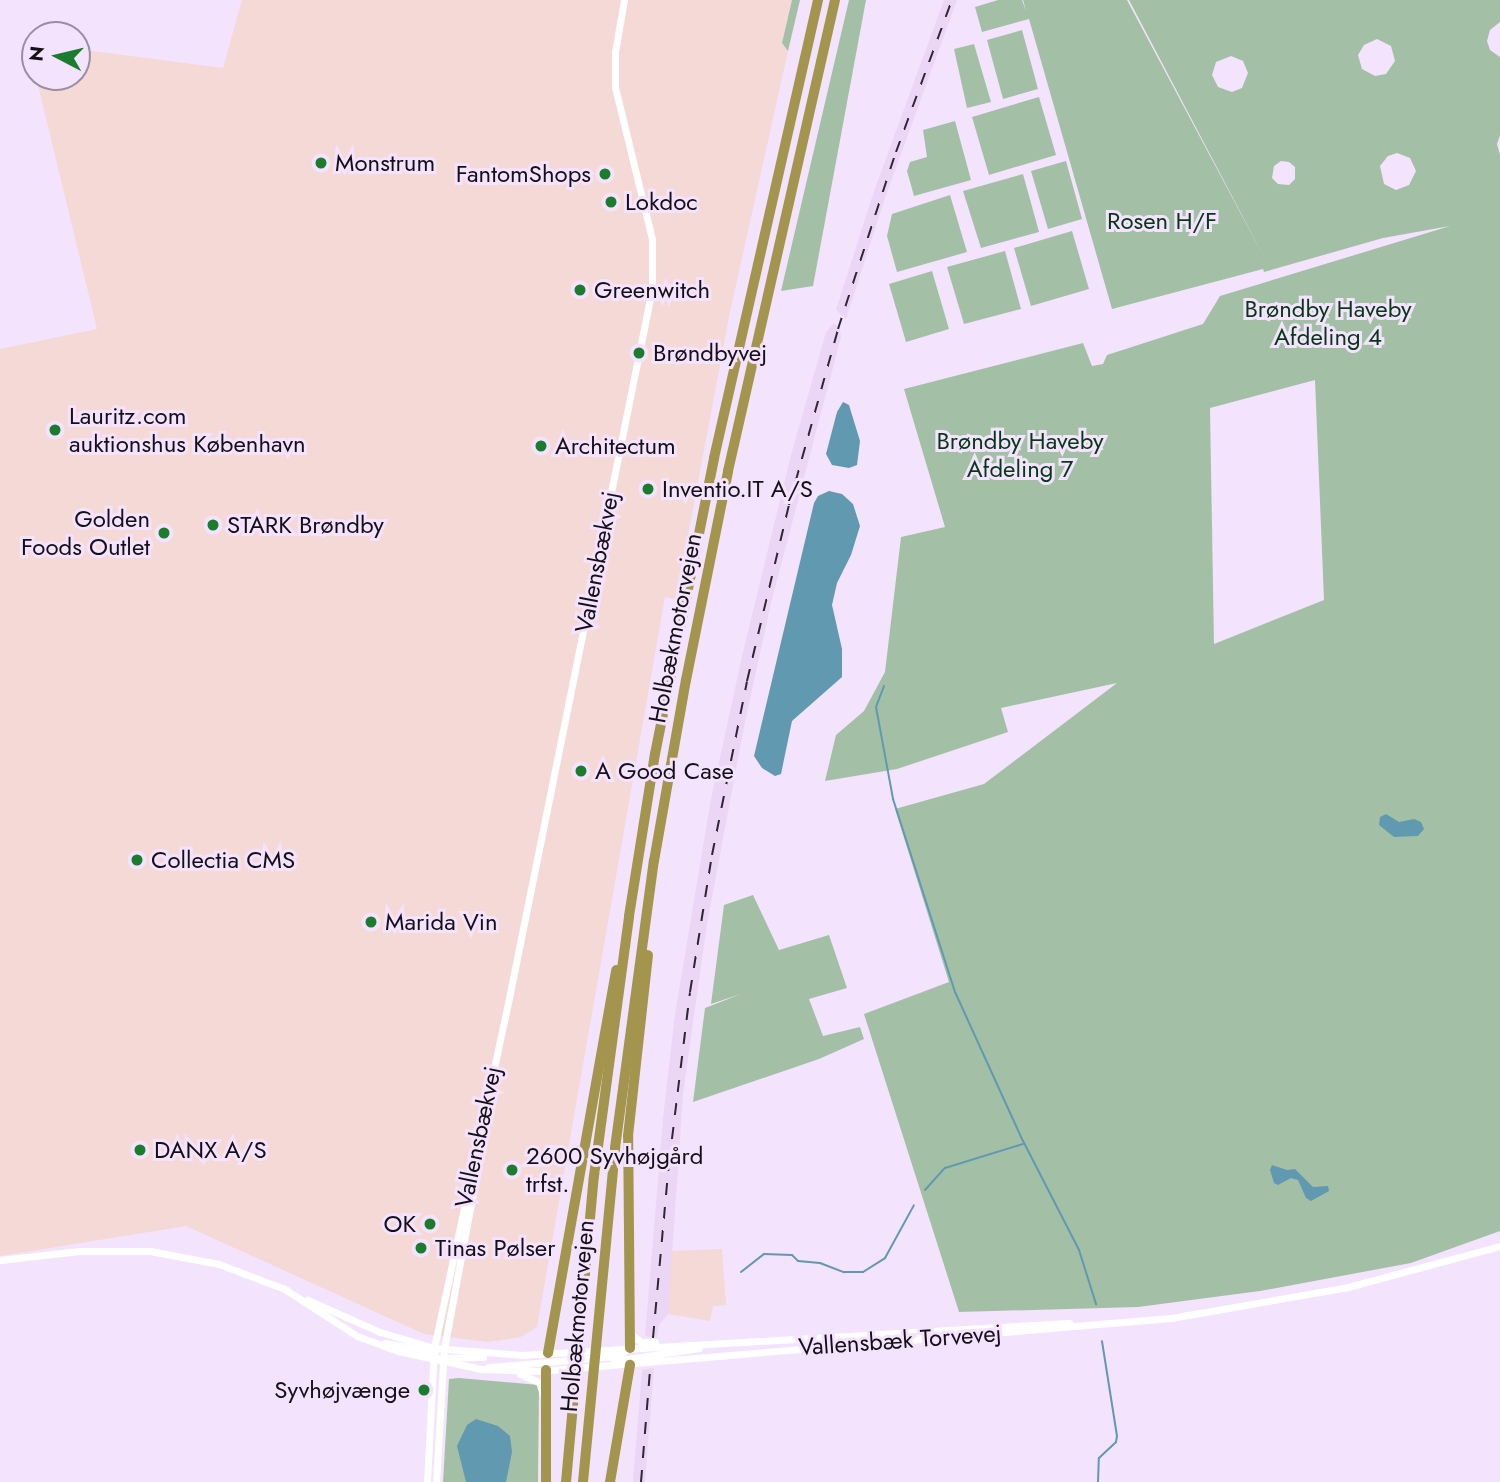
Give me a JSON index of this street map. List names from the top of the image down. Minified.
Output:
{"streets":{"highway":["Holbækmotorvejen"],"street":["Vallensbækvej","Vallensbæk Torvevej"]},"crossings":[["Vallensbækvej","Vallensbæk Torvevej"]],"parks":["Rosen H/F","Brøndby Haveby Afdeling 4","Brøndby Haveby Afdeling 7"],"places":["Monstrum","FantomShops","Lokdoc","Greenwitch","Brøndbyvej","Lauritz.com auktionshus København","Architectum","Inventio.IT A/S","STARK Brøndby","Golden Foods Outlet","A Good Case","Collectia CMS","Marida Vin","DANX A/S","2600 Syvhøjgård trfst.","OK","Tinas Pølser","Syvhøjvænge"],"north":"left"}
